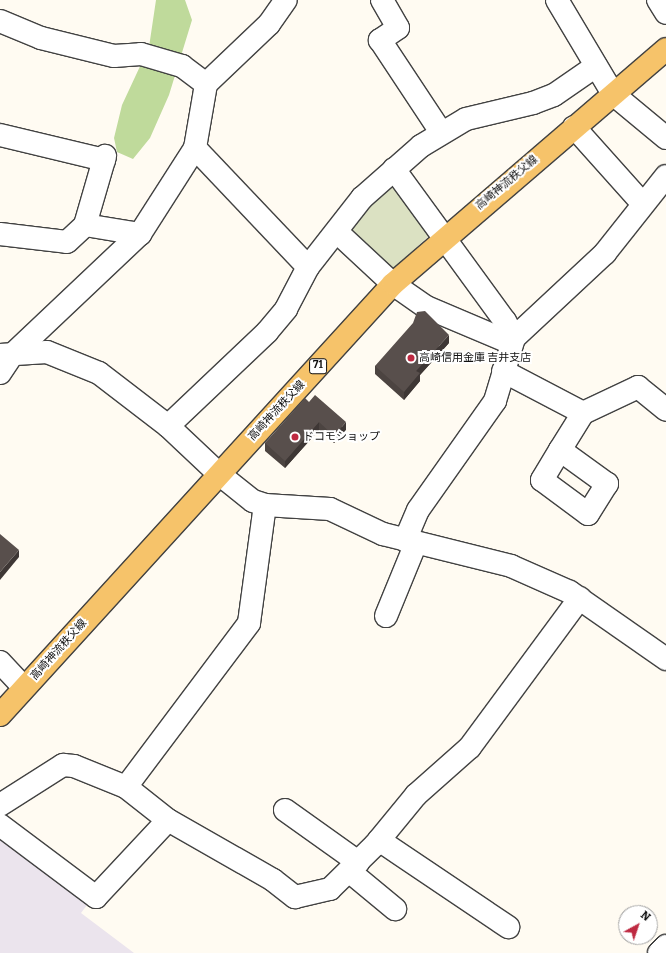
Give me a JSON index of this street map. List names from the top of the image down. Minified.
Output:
{"streets":{"main road":["高崎神流秩父線","71"]},"places":["高崎信用金庫 吉井支店","ドコモショップ"],"north":"top right"}
